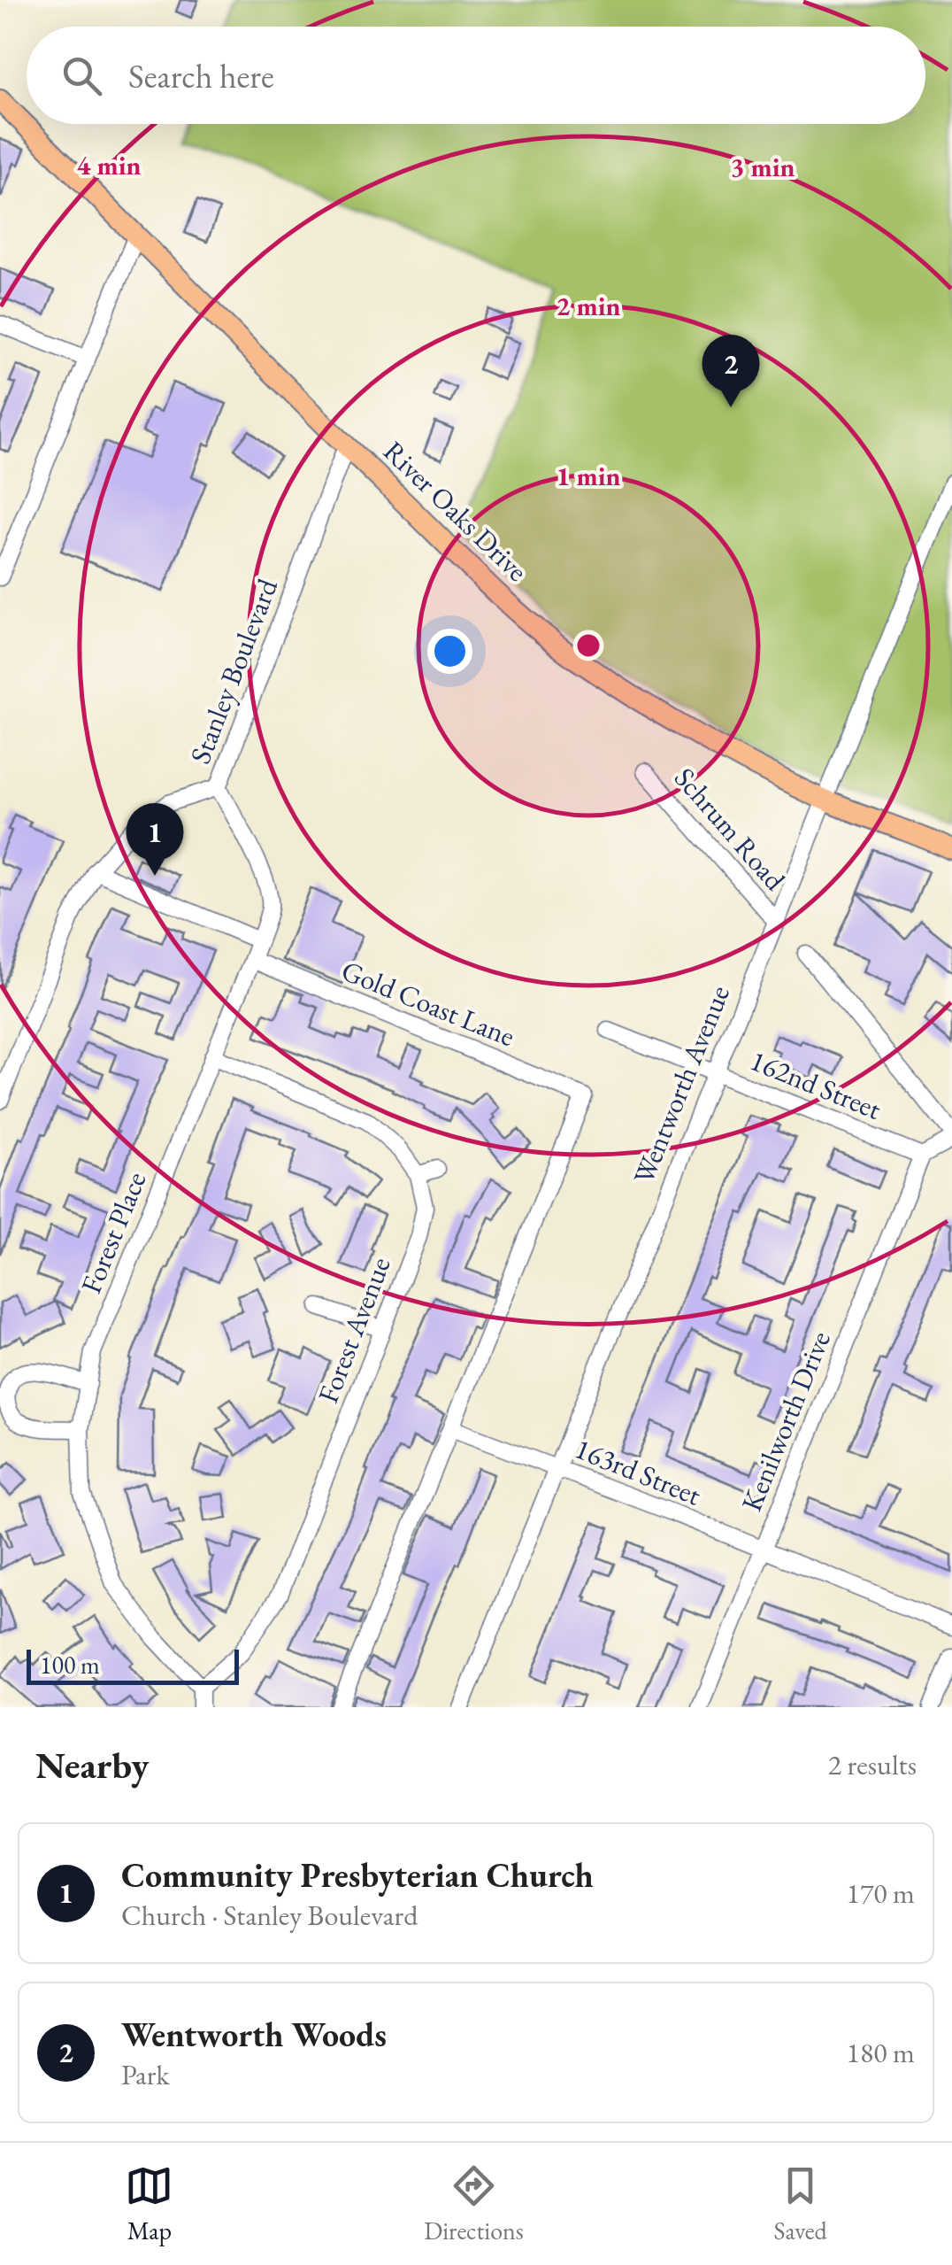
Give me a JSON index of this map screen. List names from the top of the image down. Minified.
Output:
{"streets":{"main road":["River Oaks Drive"],"street":["Stanley Boulevard","Schrum Road","Gold Coast Lane","Wentworth Avenue","162nd Street","Forest Place","Forest Avenue","Kenilworth Drive","163rd Street"]},"crossings":[["River Oaks Drive","Stanley Boulevard"],["River Oaks Drive","Wentworth Avenue"],["Stanley Boulevard","Forest Place"],["Schrum Road","Wentworth Avenue"],["Gold Coast Lane","Forest Place"],["Gold Coast Lane","163rd Street"],["Wentworth Avenue","162nd Street"],["Wentworth Avenue","163rd Street"],["162nd Street","Kenilworth Drive"],["Forest Place","Forest Avenue"],["Kenilworth Drive","163rd Street"]],"scale_bar":"100 m","page":{"search":"Search here","pins":["2","1"],"scale":"100 m","heading":["Nearby","2 results"],"list":[{"mark":"1","name":"Community Presbyterian Church","note":"Church · Stanley Boulevard","value":"170 m"},{"mark":"2","name":"Wentworth Woods","note":"Park","value":"180 m"}],"nav":["Map","Directions","Saved"]},"rings":["4 min","3 min","2 min","1 min"]}
